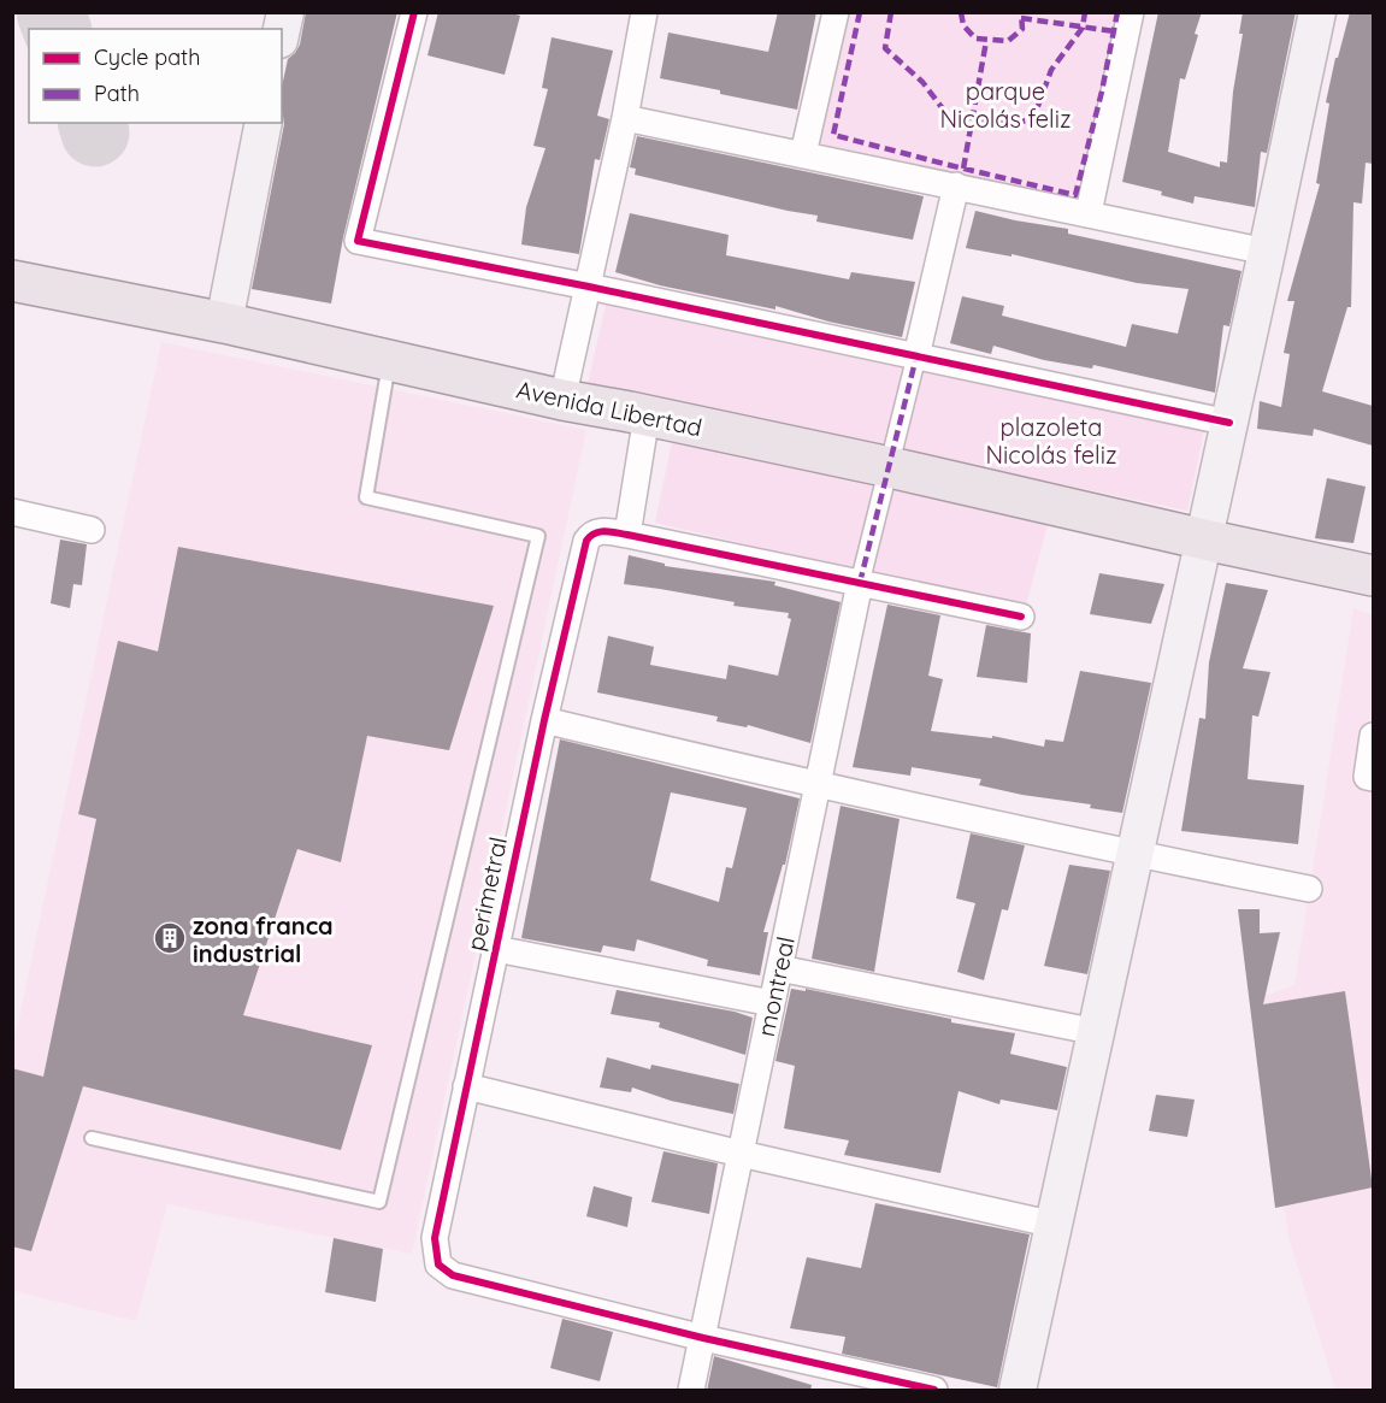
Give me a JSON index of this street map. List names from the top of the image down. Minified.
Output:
{"streets":{"main road":["Avenida Libertad"],"street":["perimetral","montreal"]},"crossings":[["perimetral","montreal"]],"parks":["parque Nicolás feliz","plazoleta Nicolás feliz"],"places":{"building":["zona franca industrial"]},"legend":["Cycle path","Path"]}
